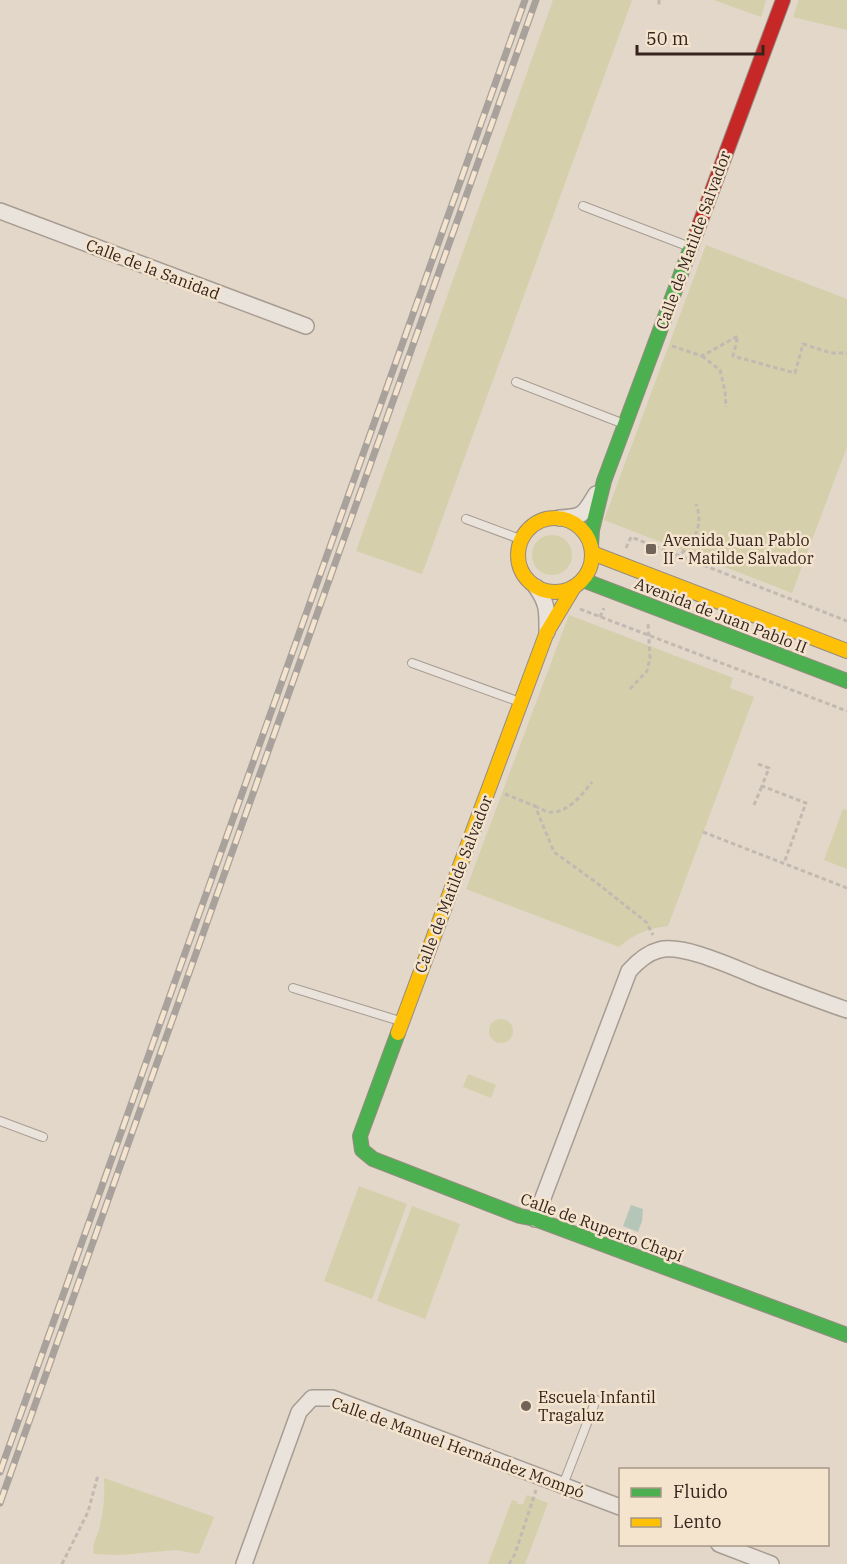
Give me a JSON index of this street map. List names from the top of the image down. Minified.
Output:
{"streets":{"street":["Calle de Matilde Salvador","Calle de la Sanidad","Avenida de Juan Pablo II","Calle de Ruperto Chapí","Calle de Manuel Hernández Mompó"]},"crossings":[["Calle de Matilde Salvador","Avenida de Juan Pablo II"],["Calle de Matilde Salvador","Calle de Ruperto Chapí"]],"places":{"transit":["Avenida Juan Pablo II - Matilde Salvador"],"other":["Escuela Infantil Tragaluz"]},"legend":["Fluido","Lento"],"scale_bar":"50 m"}
